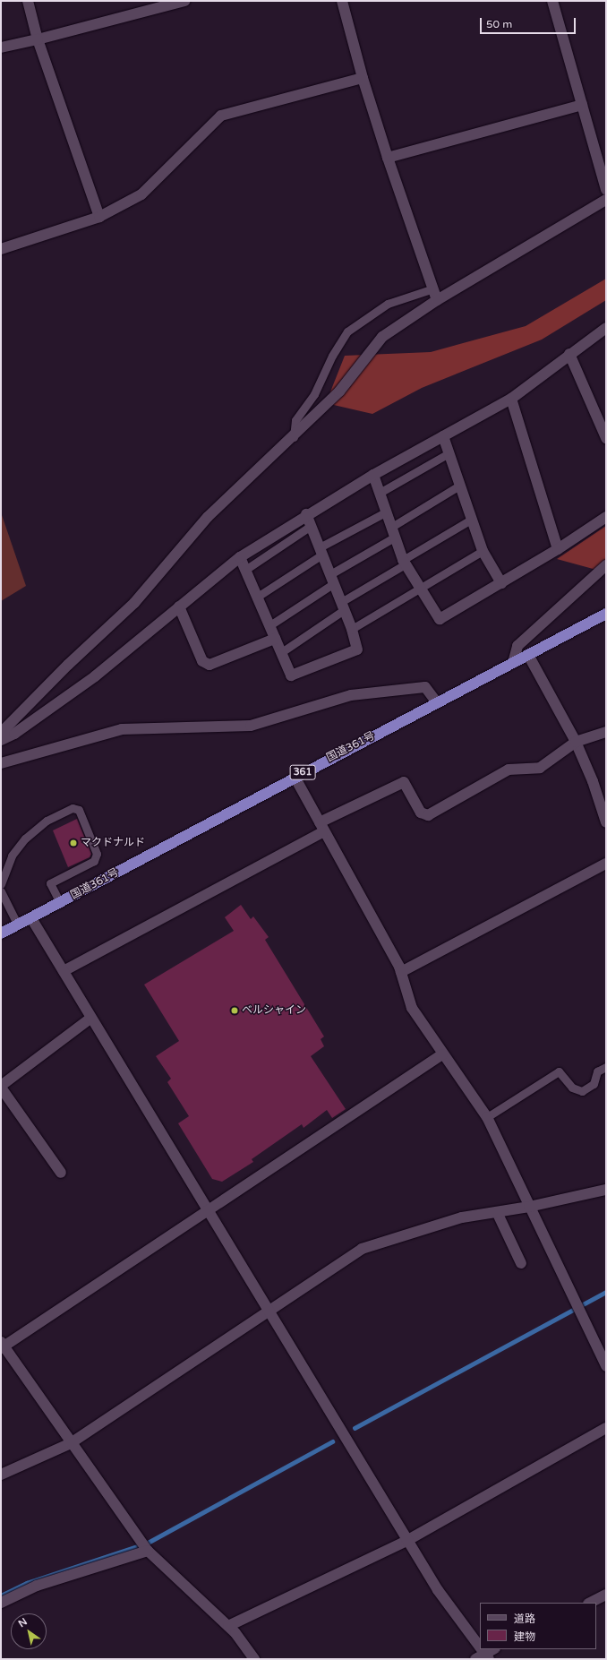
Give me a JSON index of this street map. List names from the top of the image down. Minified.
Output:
{"streets":{"highway":["国道361号","361"]},"places":["マクドナルド","ベルシャイン"],"legend":["道路","建物"],"scale_bar":"50 m","north":"top left"}
